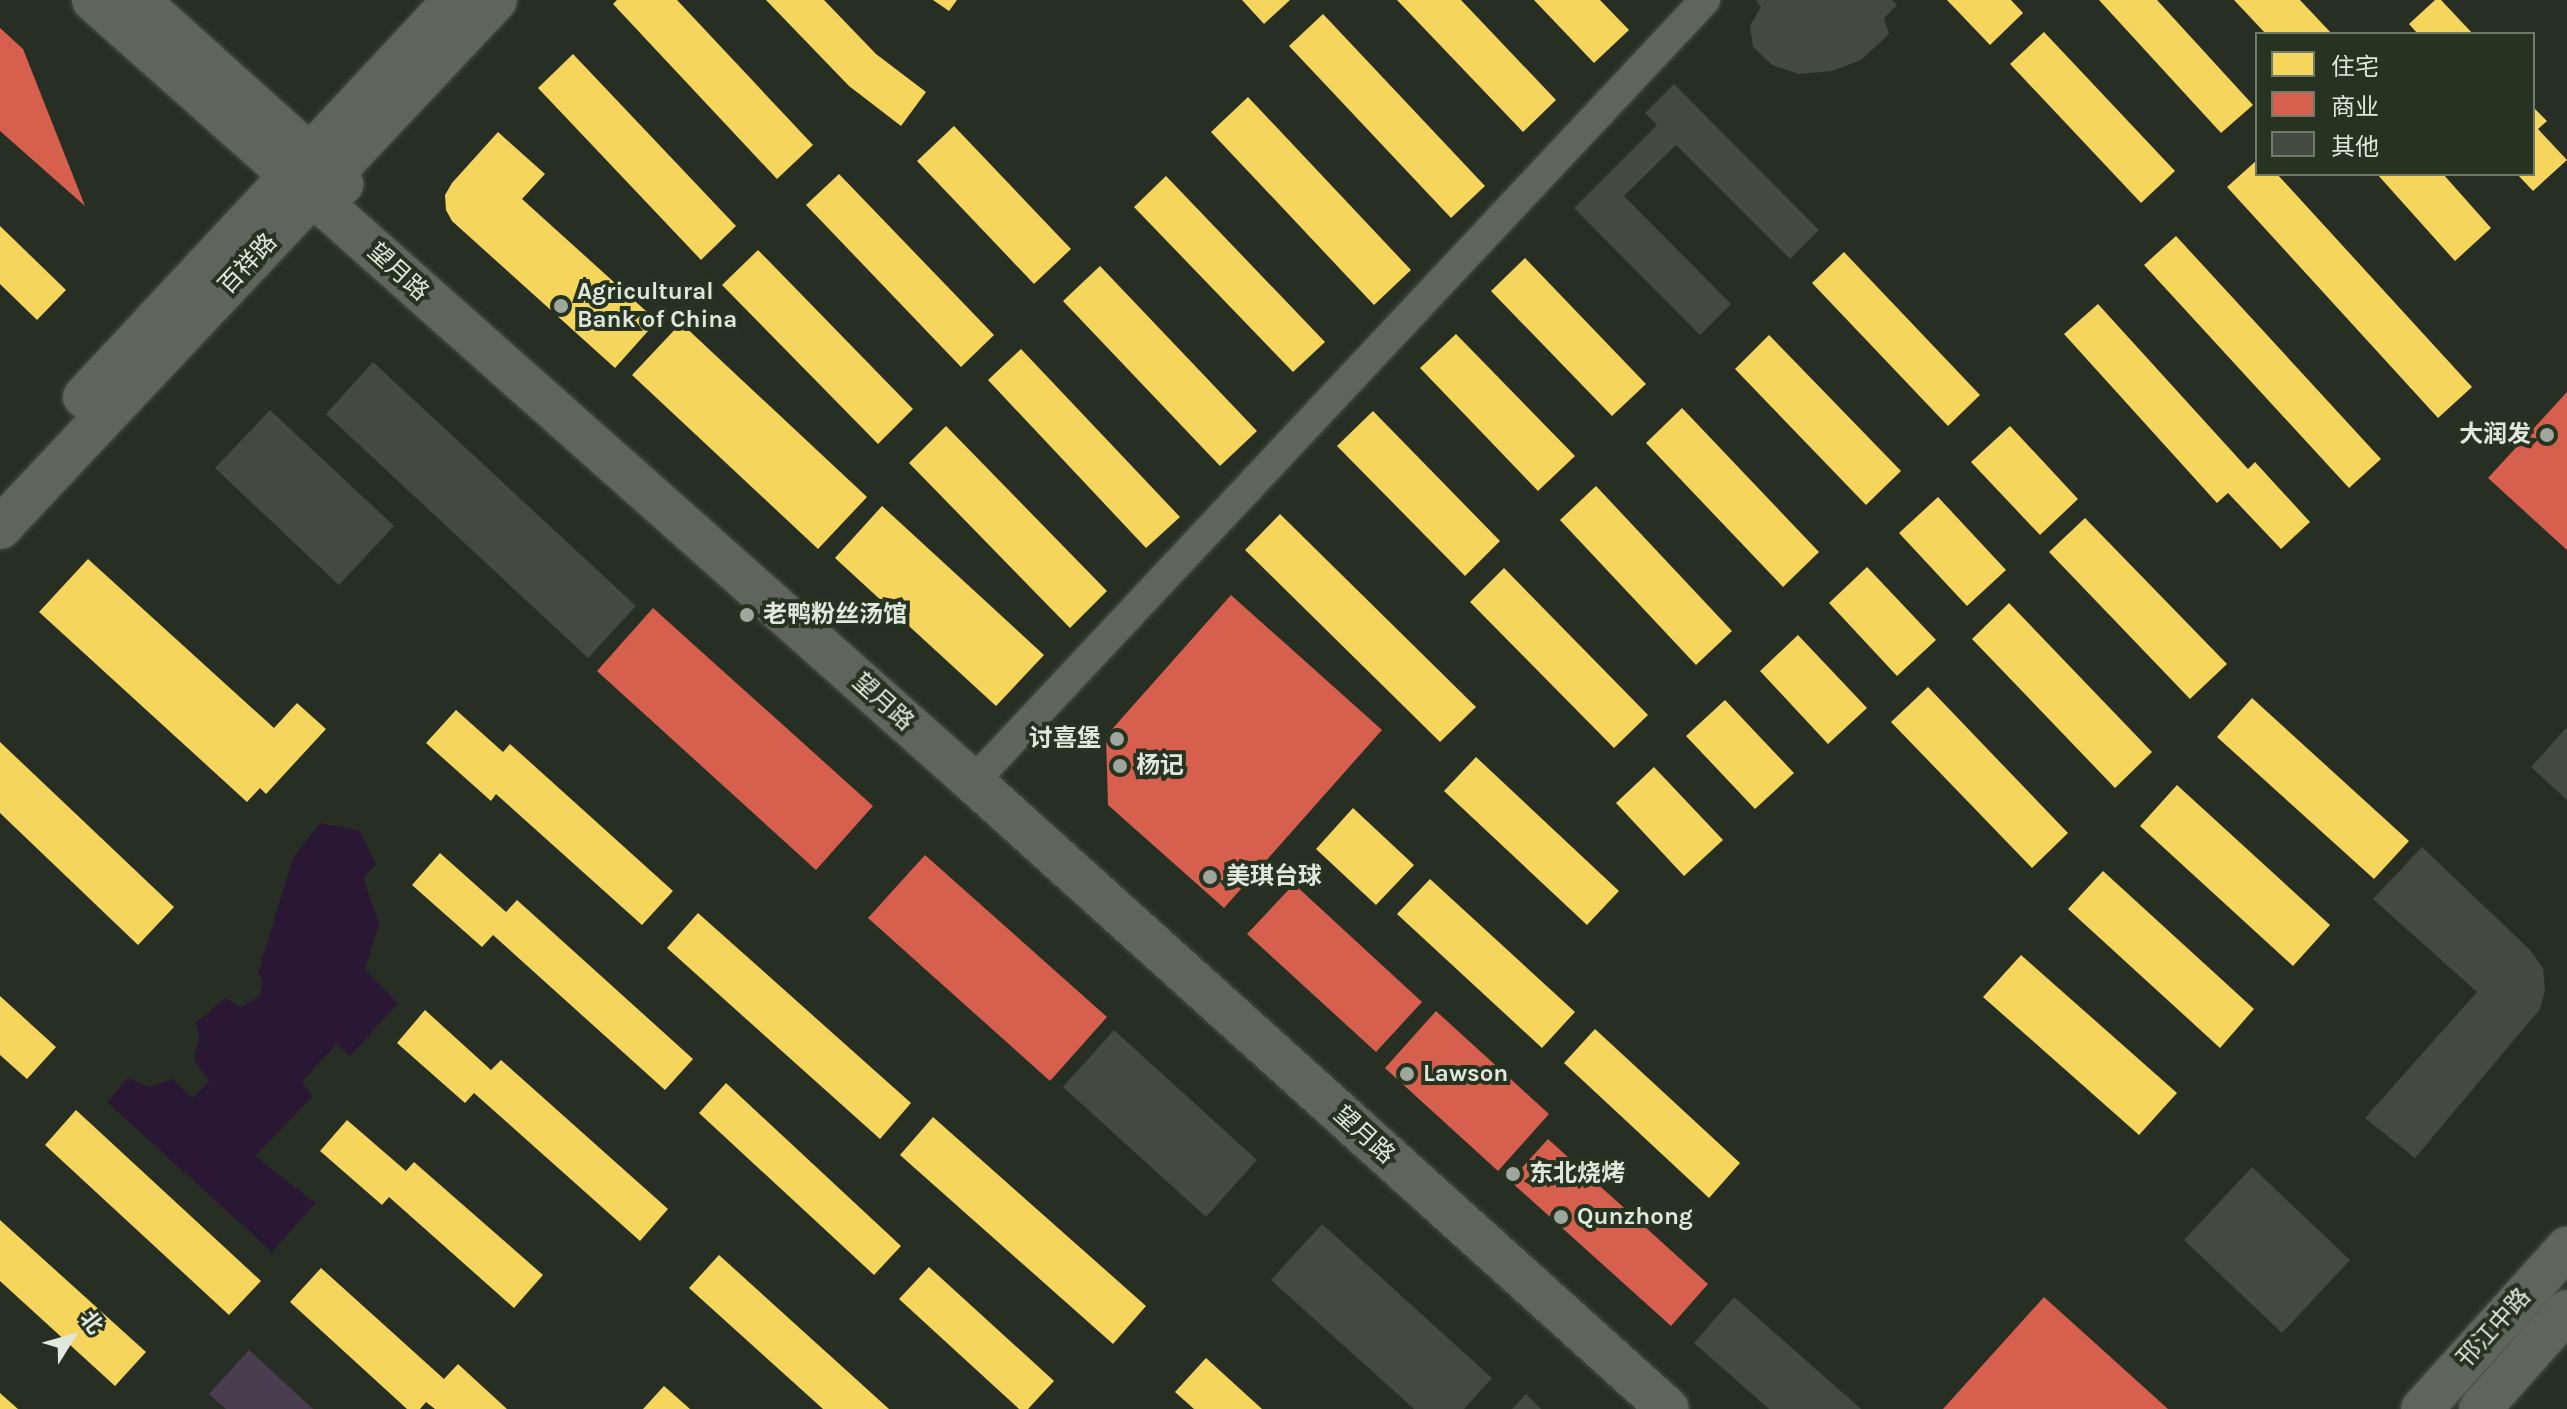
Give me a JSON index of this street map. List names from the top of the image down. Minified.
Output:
{"streets":{"street":["百祥路","望月路","邗江中路"]},"crossings":[["百祥路","望月路"]],"places":["Agricultural Bank of China","大润发","老鸭粉丝汤馆","讨喜堡","杨记","美琪台球","Lawson","东北烧烤","Qunzhong"],"legend":["住宅","商业","其他"],"north":"top right"}
